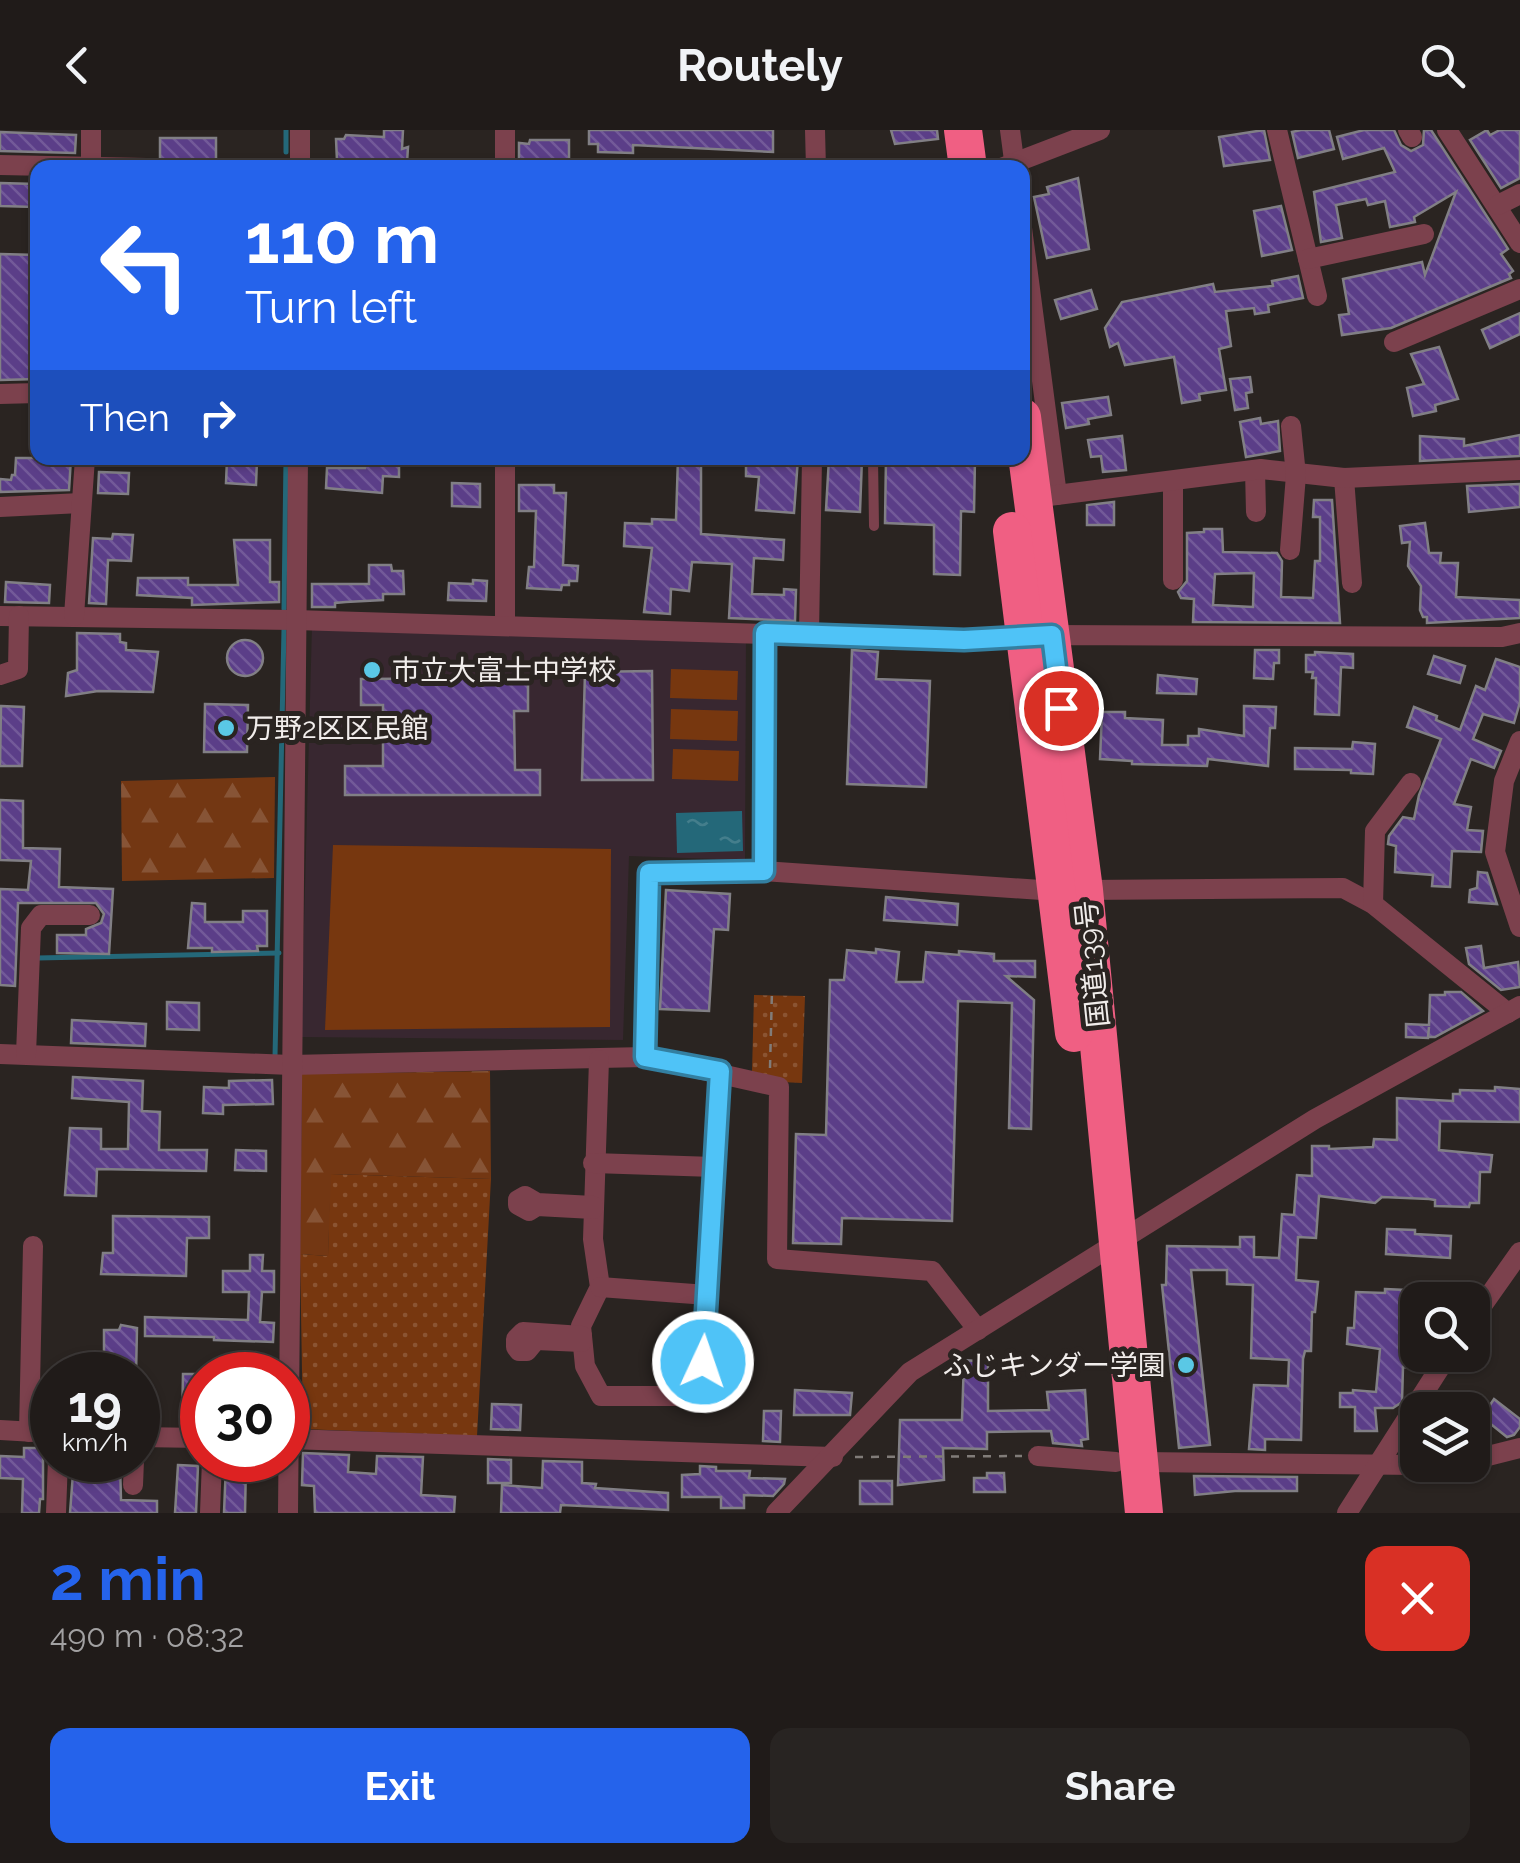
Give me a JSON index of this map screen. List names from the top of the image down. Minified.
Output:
{"streets":{"highway":["国道139号"]},"places":["市立大富士中学校","万野2区区民館","ふじキンダー学園"],"page":{"header":"Routely","turn":["110 m","Turn left"],"then":"Then","speed":"19 km/h","limit":"30","heading":["2 min","490 m · 08:32"],"buttons":["Exit","Share"]}}
